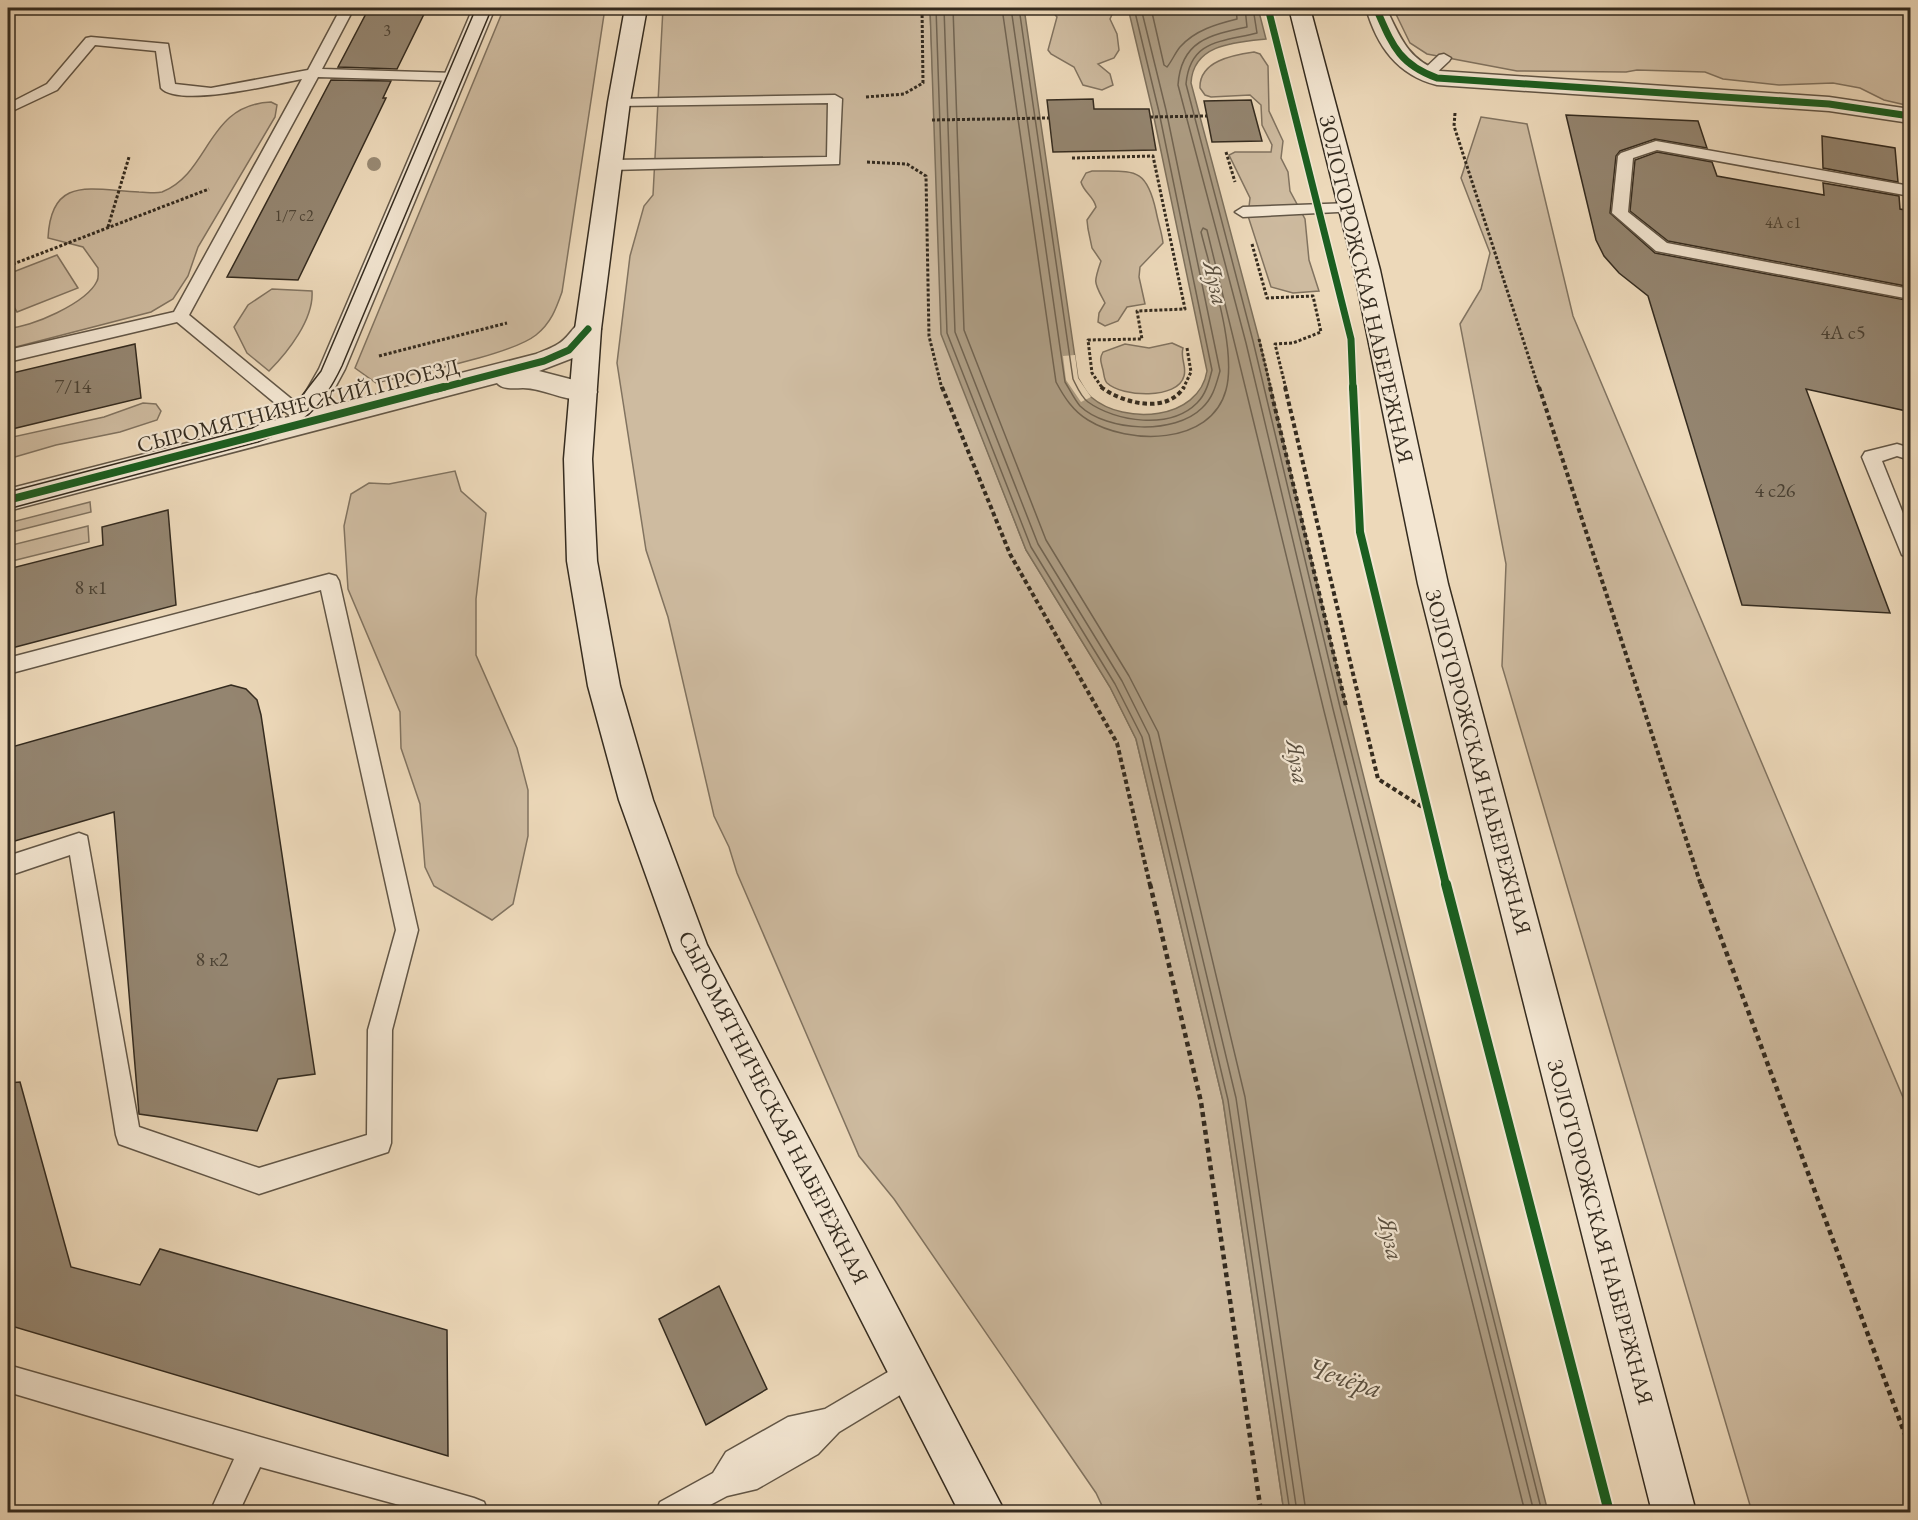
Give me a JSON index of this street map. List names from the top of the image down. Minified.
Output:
{"streets":{"main road":["ЗОЛОТОРОЖСКАЯ НАБЕРЕЖНАЯ","СЫРОМЯТНИЧЕСКИЙ ПРОЕЗД","СЫРОМЯТНИЧЕСКАЯ НАБЕРЕЖНАЯ"]},"crossings":[["СЫРОМЯТНИЧЕСКИЙ ПРОЕЗД","СЫРОМЯТНИЧЕСКАЯ НАБЕРЕЖНАЯ"]],"water":["Яуза","Чечёра"],"house_numbers":["3","1/7 с2","4А с1","4А с5","7/14","4 с26","8 к1","8 к2"]}
